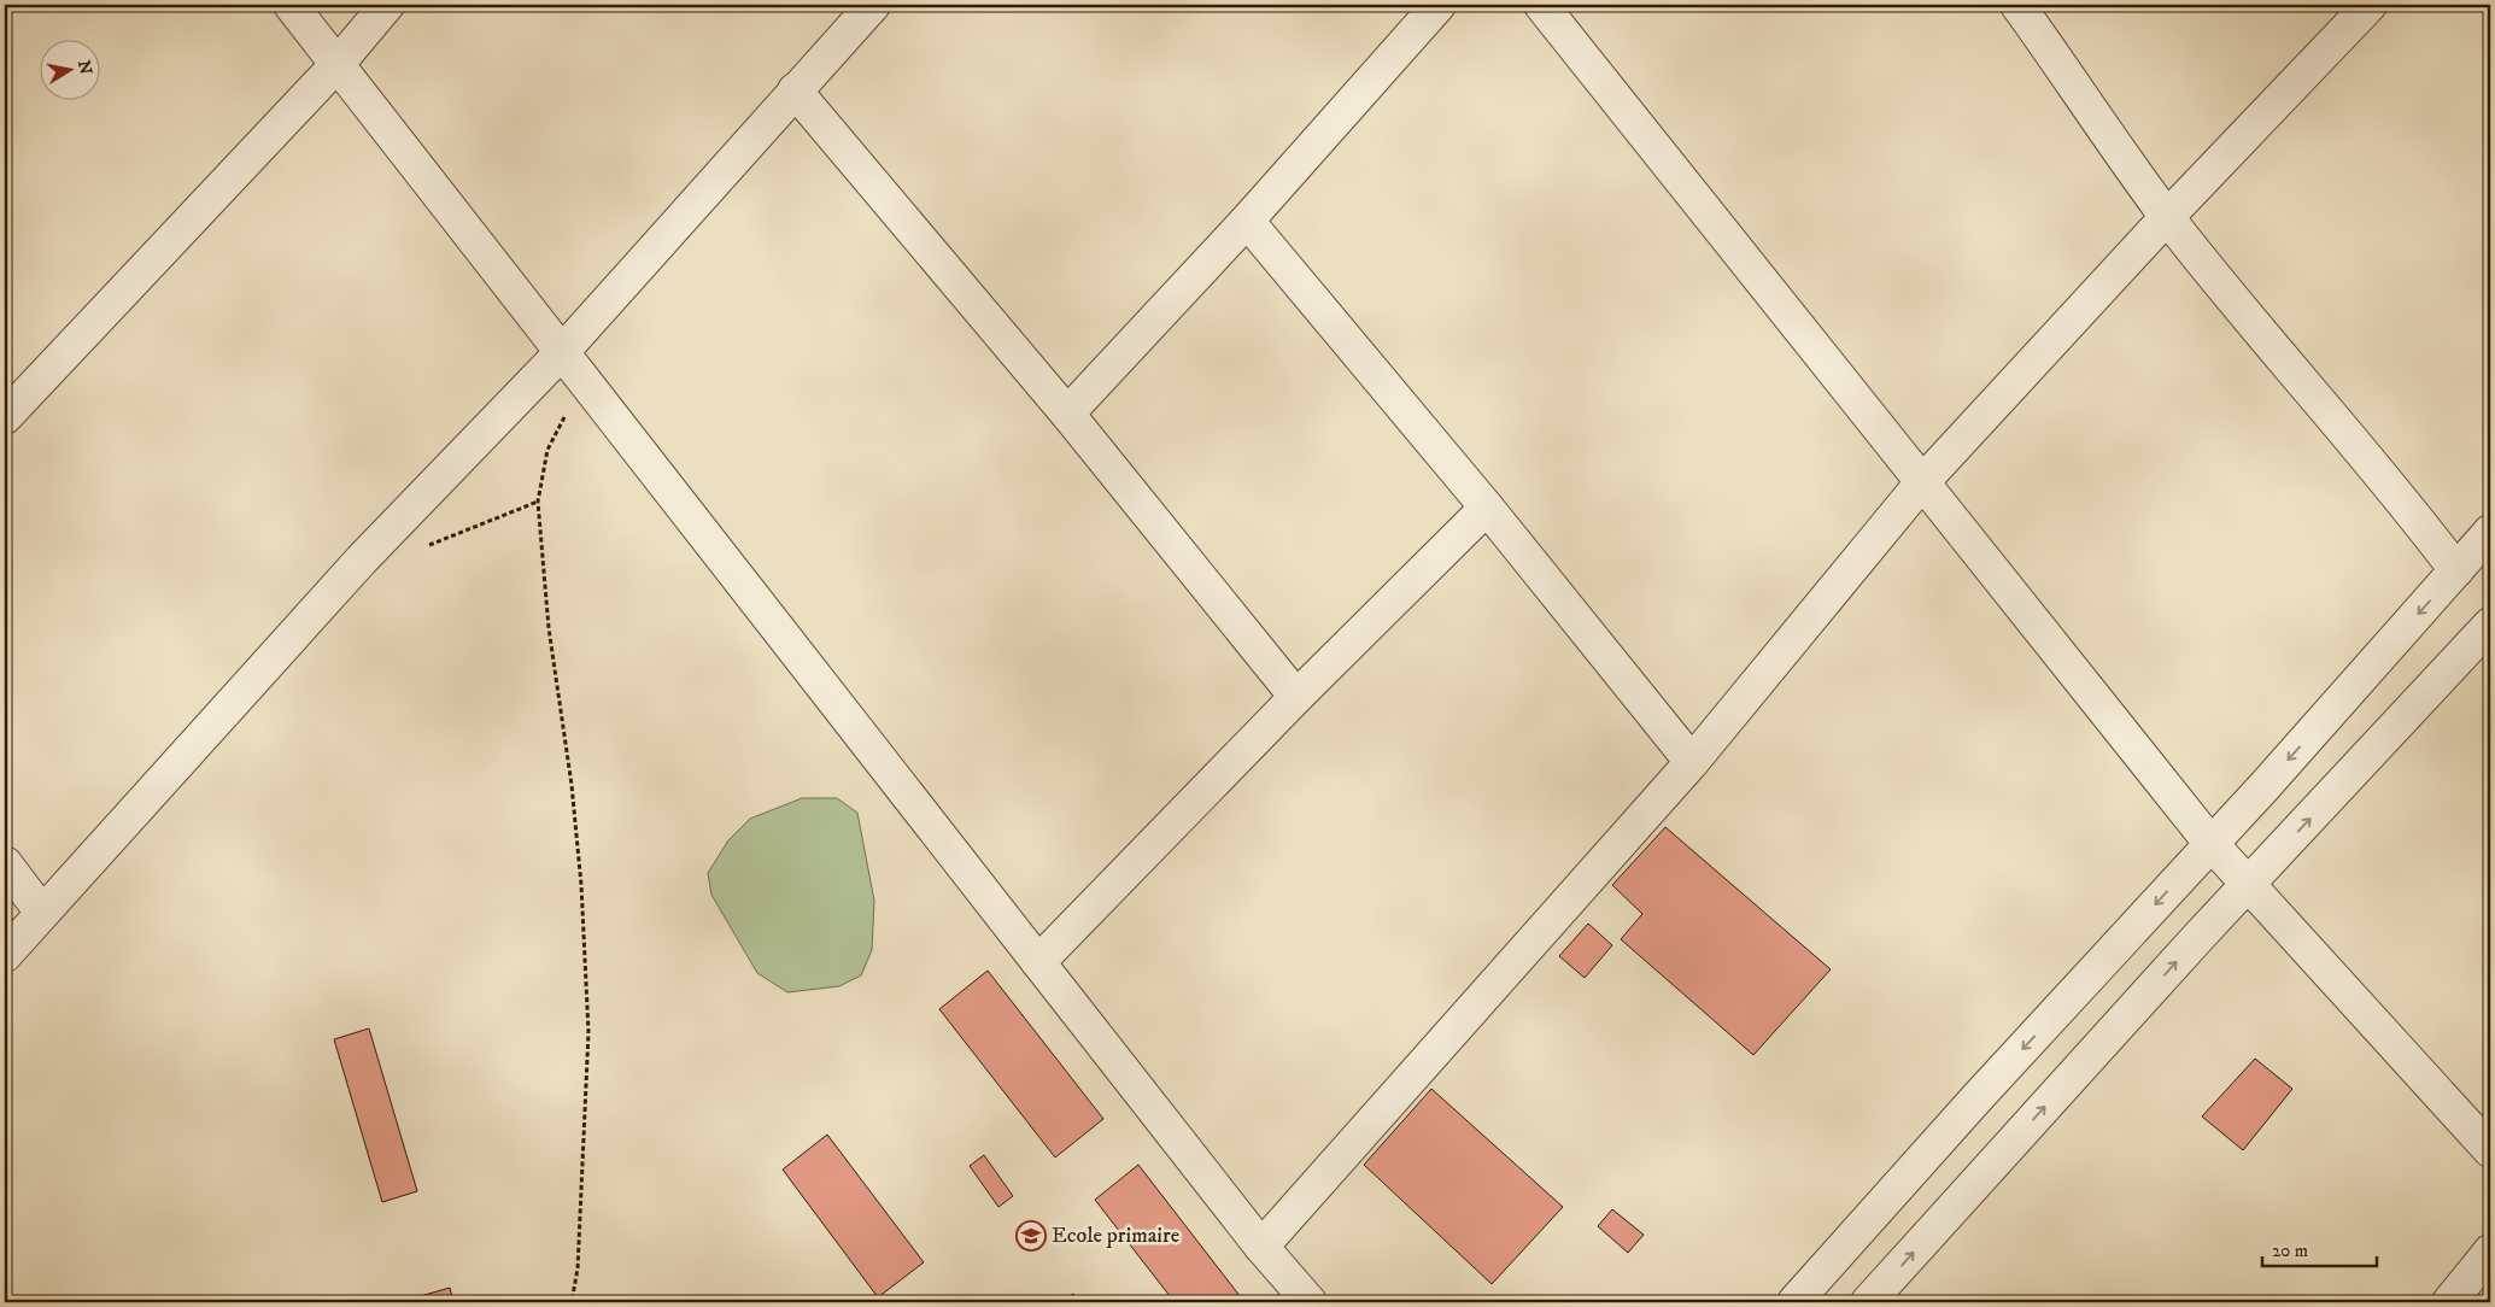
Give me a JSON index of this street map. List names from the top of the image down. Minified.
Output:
{"places":{"school or university":["Ecole primaire"]},"scale_bar":"20 m","north":"right"}
